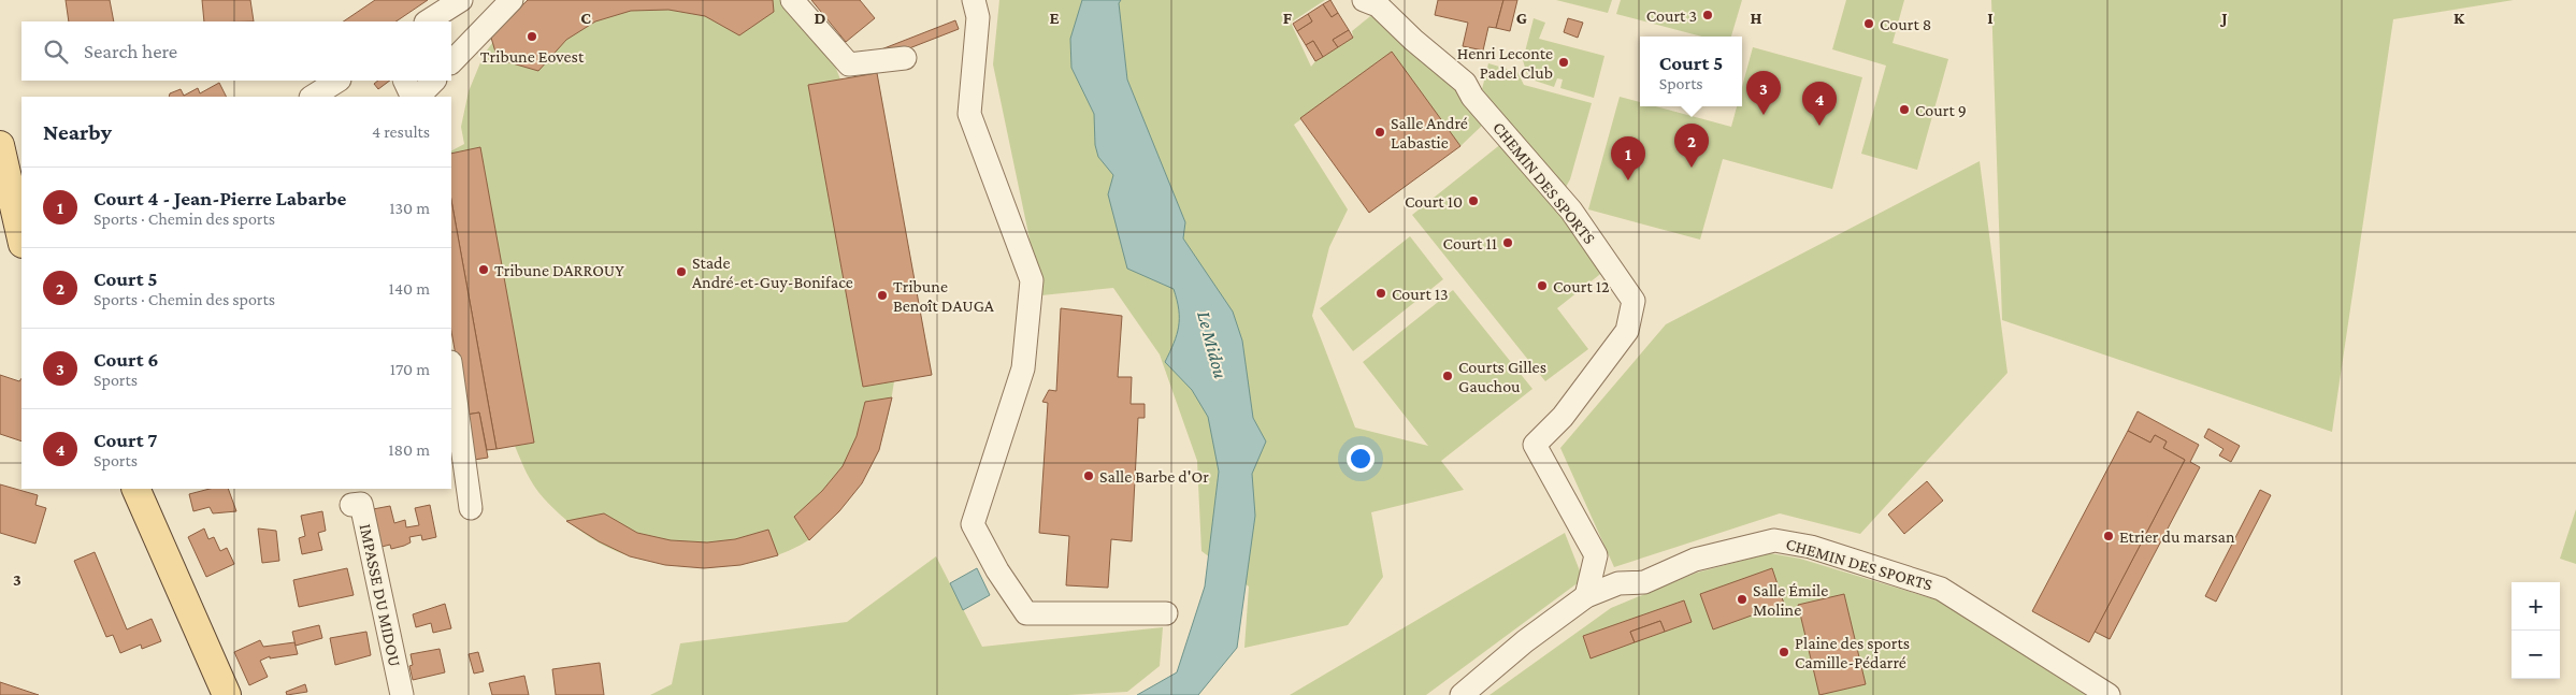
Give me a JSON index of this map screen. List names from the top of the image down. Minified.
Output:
{"streets":{"street":["CHEMIN DES SPORTS","IMPASSE DU MIDOU"]},"water":["Le Midou"],"places":["Court 3","Court 8","Tribune Eovest","Henri Leconte Padel Club","Court 9","Salle André Labastie","Court 10","Court 11","Tribune DARROUY","Stade André-et-Guy-Boniface","Court 12","Court 13","Tribune Benoît DAUGA","Courts Gilles Gauchou","Salle Barbe d'Or","Etrier du marsan","Salle Émile Moline","Plaine des sports Camille-Pédarré"],"page":{"search":"Search here","popup":["Court 5","Sports"],"pins":["3","4","2","1"],"heading":["Nearby","4 results"],"list":[{"mark":"1","name":"Court 4 - Jean-Pierre Labarbe","note":"Sports · Chemin des sports","value":"130 m"},{"mark":"2","name":"Court 5","note":"Sports · Chemin des sports","value":"140 m"},{"mark":"3","name":"Court 6","note":"Sports","value":"170 m"},{"mark":"4","name":"Court 7","note":"Sports","value":"180 m"}],"map_buttons":["+","−"]},"grid":{"columns":["C","D","E","F","G","H","I","J","K"],"rows":["3"]}}
